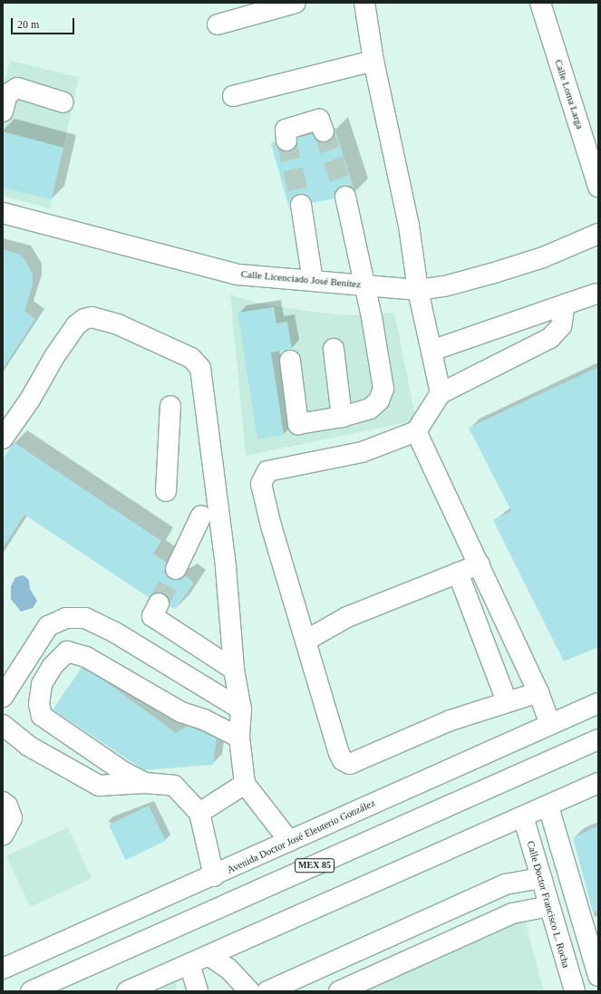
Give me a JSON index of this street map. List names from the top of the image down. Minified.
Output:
{"streets":{"main road":["Calle Loma Larga","Calle Licenciado José Benítez","Avenida Doctor José Eleuterio González","MEX 85","Calle Doctor Francisco L. Rocha"]},"scale_bar":"20 m"}
